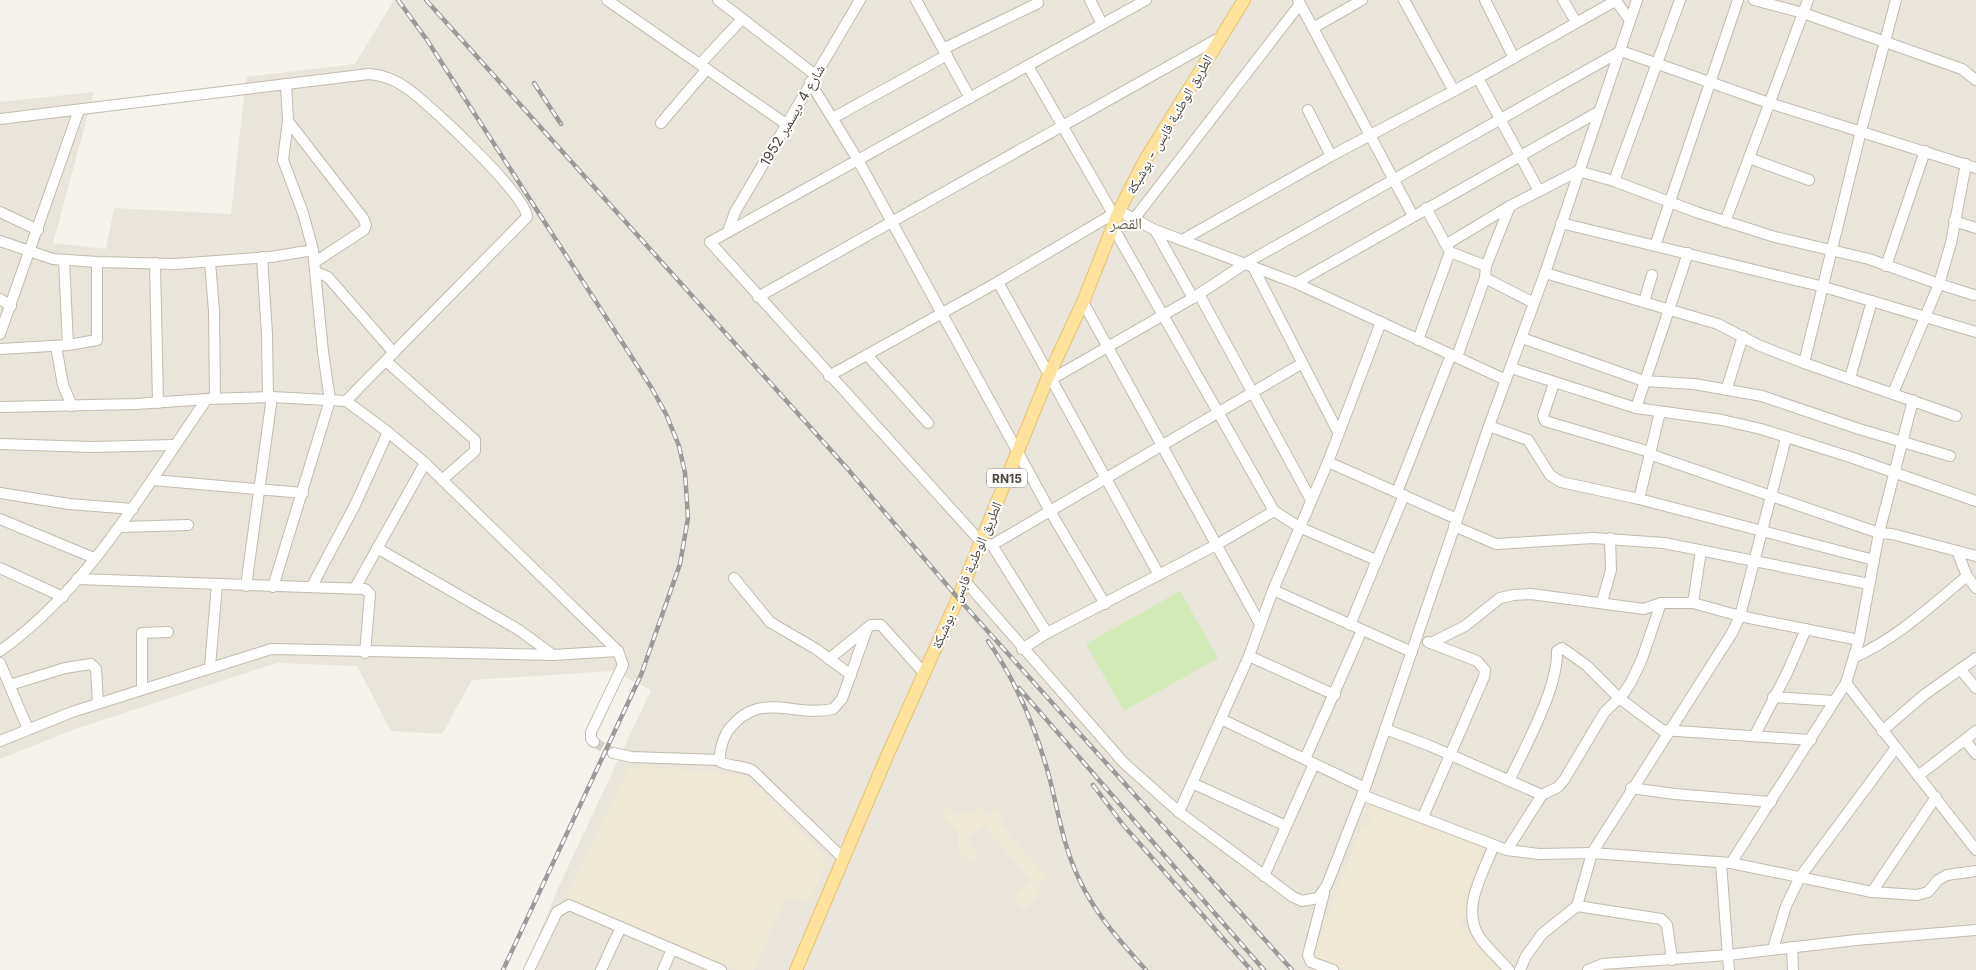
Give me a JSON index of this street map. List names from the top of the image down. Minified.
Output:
{"streets":{"main road":["الطريق الوطنية قابس - بوشبكة","RN15"],"street":["شارع 4 ديسمبر 1952"]},"districts":["القصر"]}
